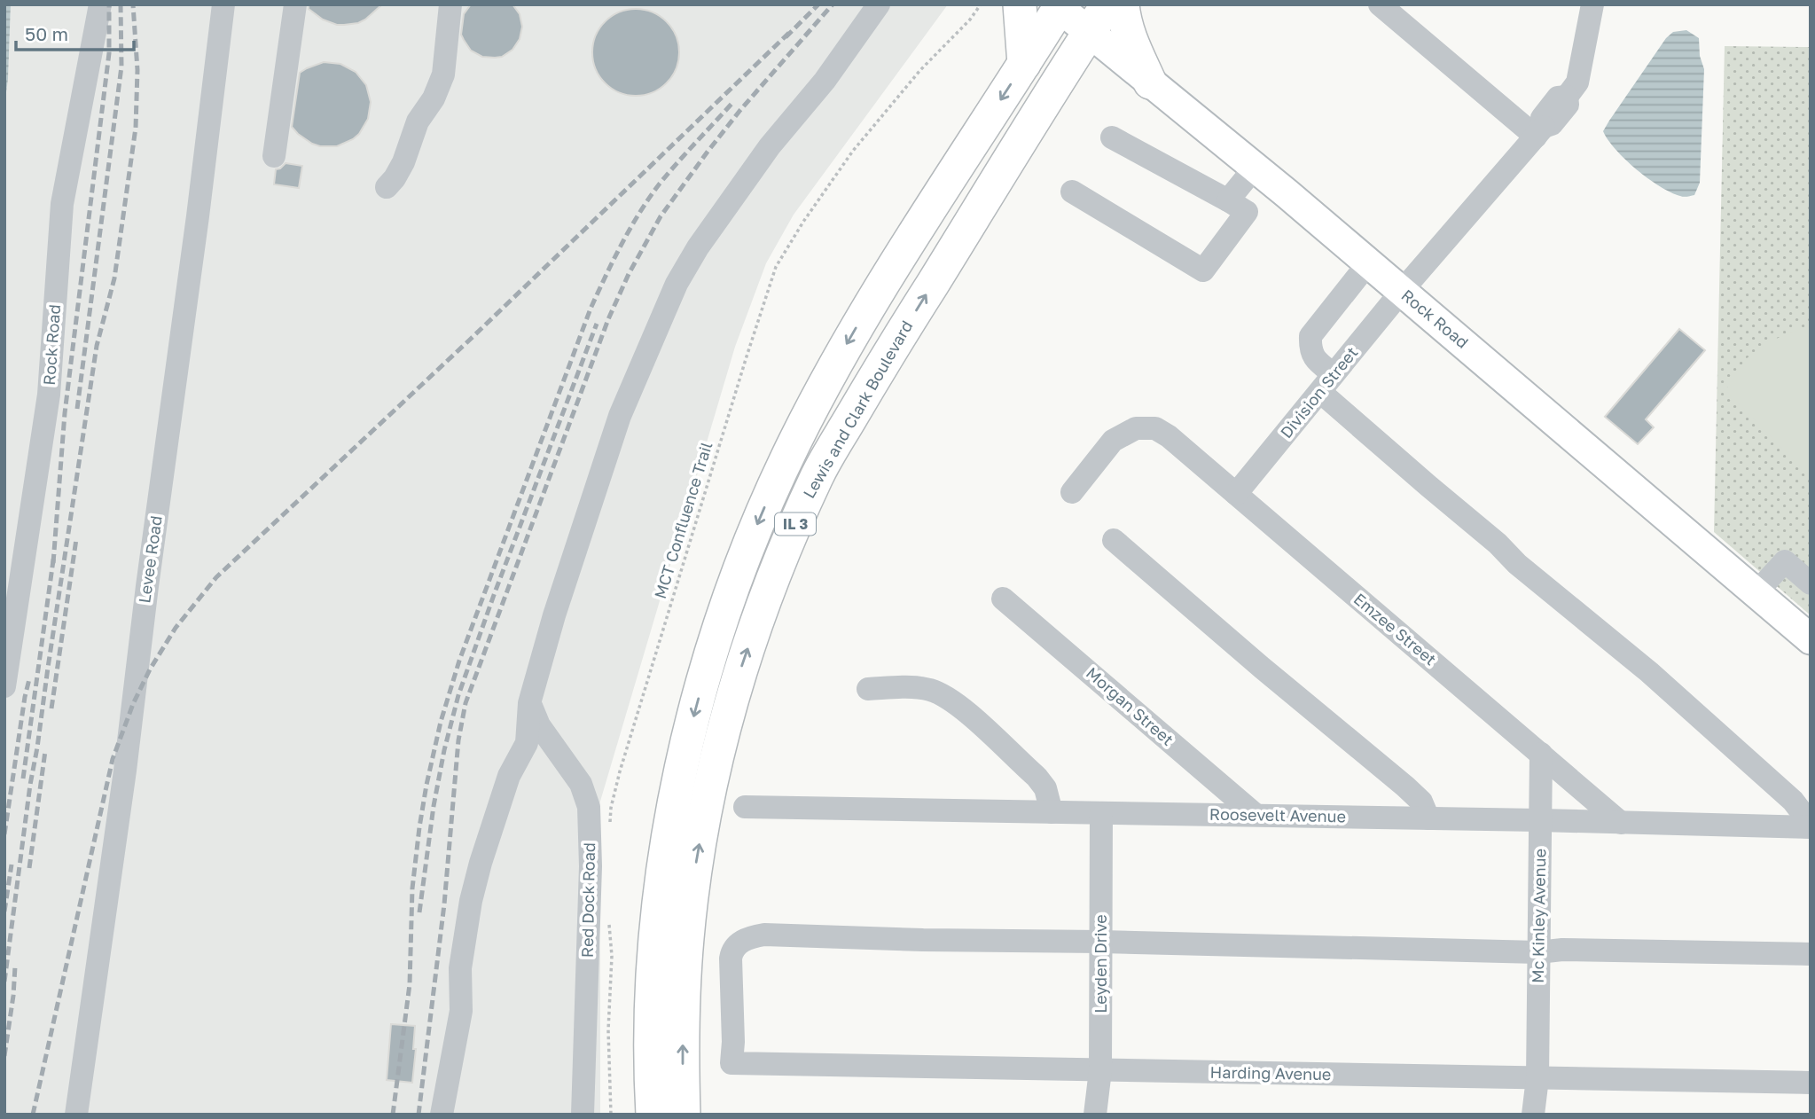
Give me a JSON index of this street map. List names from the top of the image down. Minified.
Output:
{"streets":{"highway":["Lewis and Clark Boulevard","IL 3"],"main road":["Rock Road"],"street":["Division Street","Levee Road","Emzee Street","Morgan Street","Roosevelt Avenue","Red Dock Road","Mc Kinley Avenue","Leyden Drive","Harding Avenue"],"path":["MCT Confluence Trail"]},"crossings":[["Rock Road","Division Street"],["Rock Road","Lewis and Clark Boulevard"],["Rock Road","IL 3"],["Division Street","Emzee Street"],["Emzee Street","Roosevelt Avenue"],["Emzee Street","Mc Kinley Avenue"],["Morgan Street","Roosevelt Avenue"],["Roosevelt Avenue","Mc Kinley Avenue"],["Roosevelt Avenue","Leyden Drive"],["Mc Kinley Avenue","Harding Avenue"],["Leyden Drive","Harding Avenue"]],"scale_bar":"50 m"}
